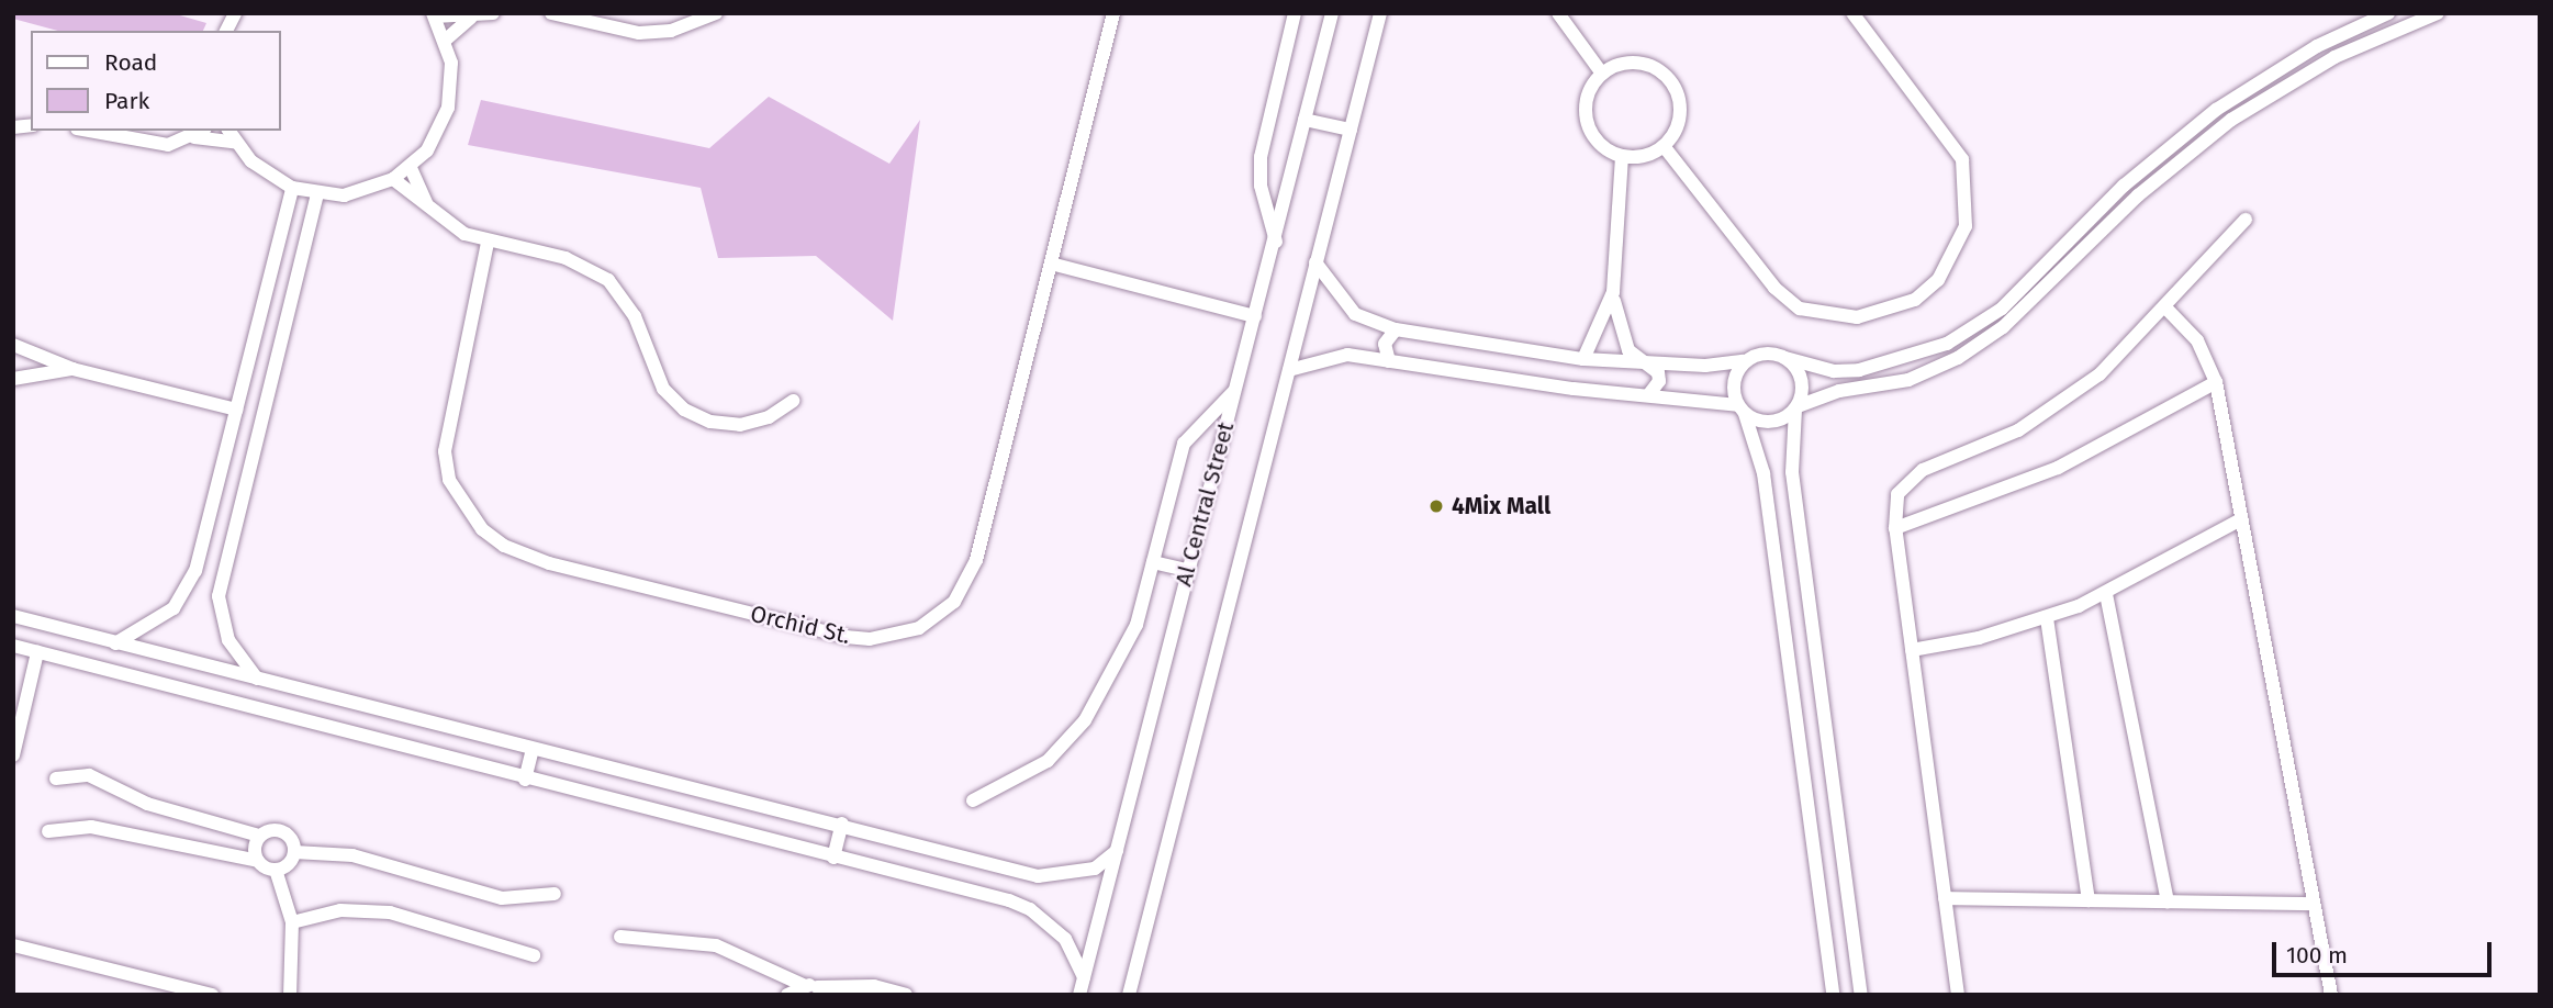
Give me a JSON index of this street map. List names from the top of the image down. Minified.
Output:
{"streets":{"street":["Al Central Street","Orchid St."]},"places":["4Mix Mall"],"legend":["Road","Park"],"scale_bar":"100 m"}
